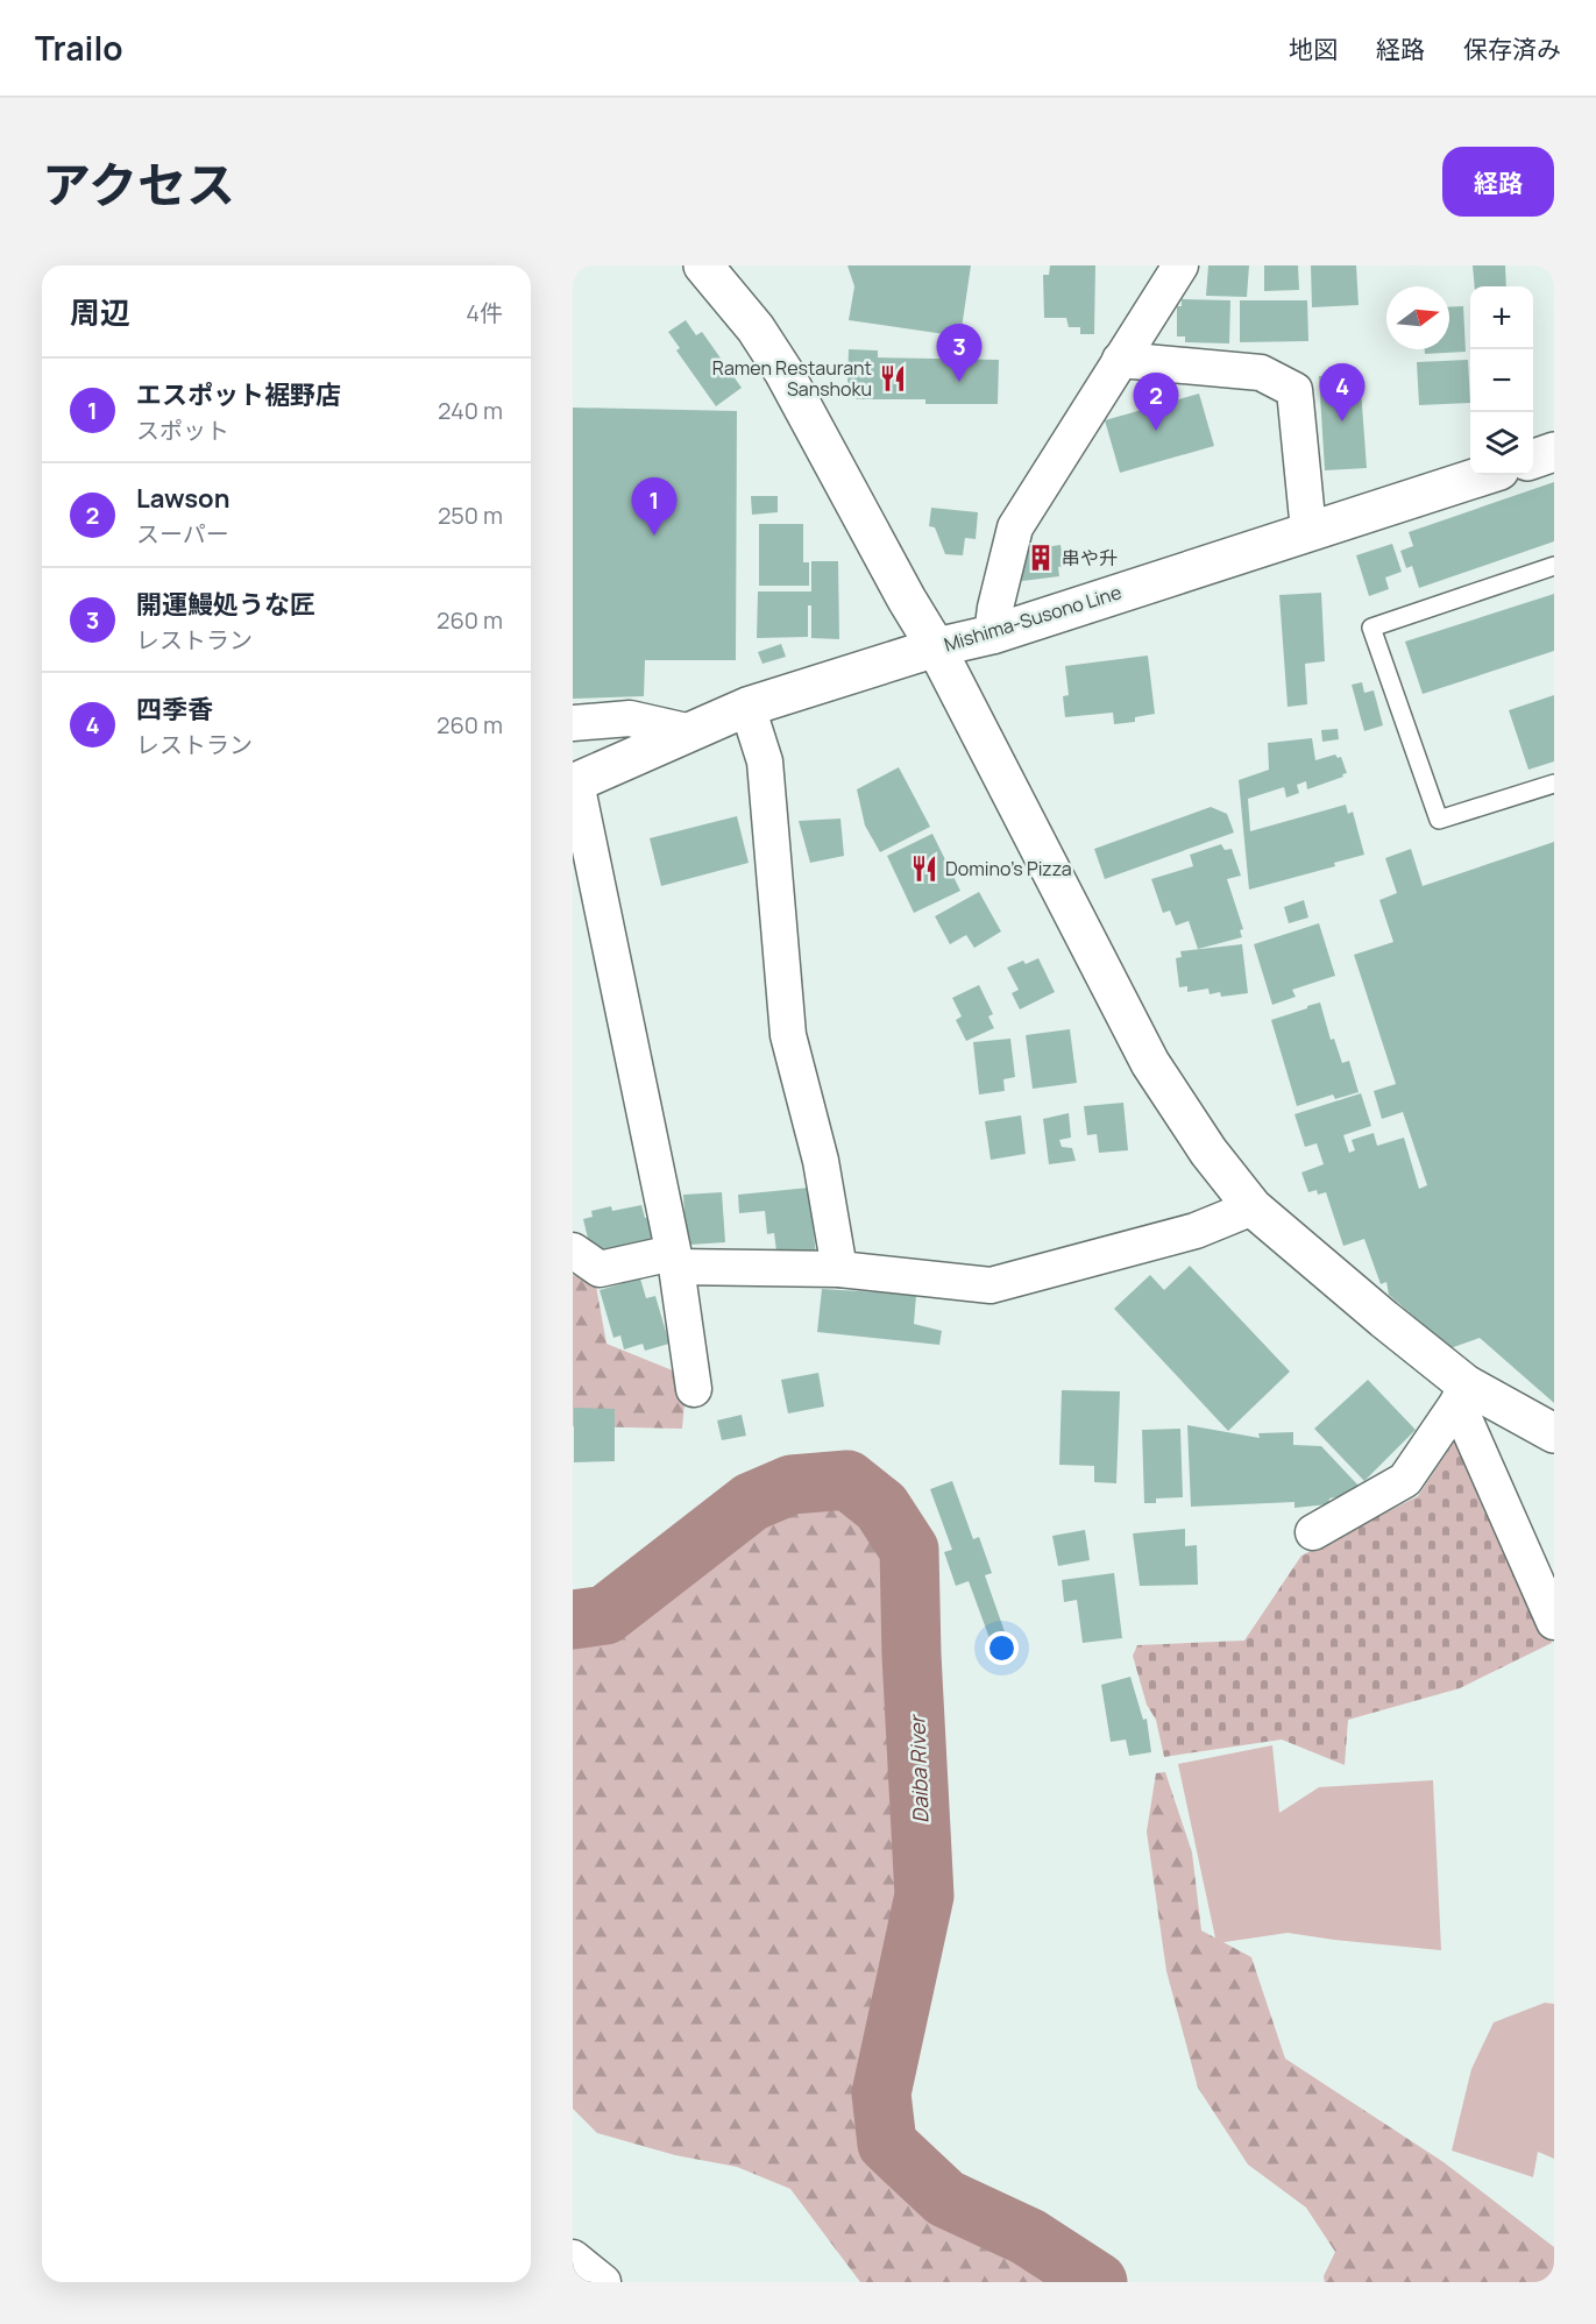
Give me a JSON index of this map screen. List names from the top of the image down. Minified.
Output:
{"streets":{"street":["Mishima-Susono Line"]},"water":["Daiba River"],"places":{"restaurant":["Ramen Restaurant Sanshoku","Domino's Pizza"],"building":["串や升"]},"north":"right","page":{"header":"Trailo","nav":["地図","経路","保存済み"],"title":"アクセス","buttons":"経路","heading":["周辺","4件"],"map_buttons":["+","−"],"pins":["3","4","2","1"],"list":[{"mark":"1","name":"エスポット裾野店","note":"スポット","value":"240 m"},{"mark":"2","name":"Lawson","note":"スーパー","value":"250 m"},{"mark":"3","name":"開運鰻処うな匠","note":"レストラン","value":"260 m"},{"mark":"4","name":"四季香","note":"レストラン","value":"260 m"}]}}
